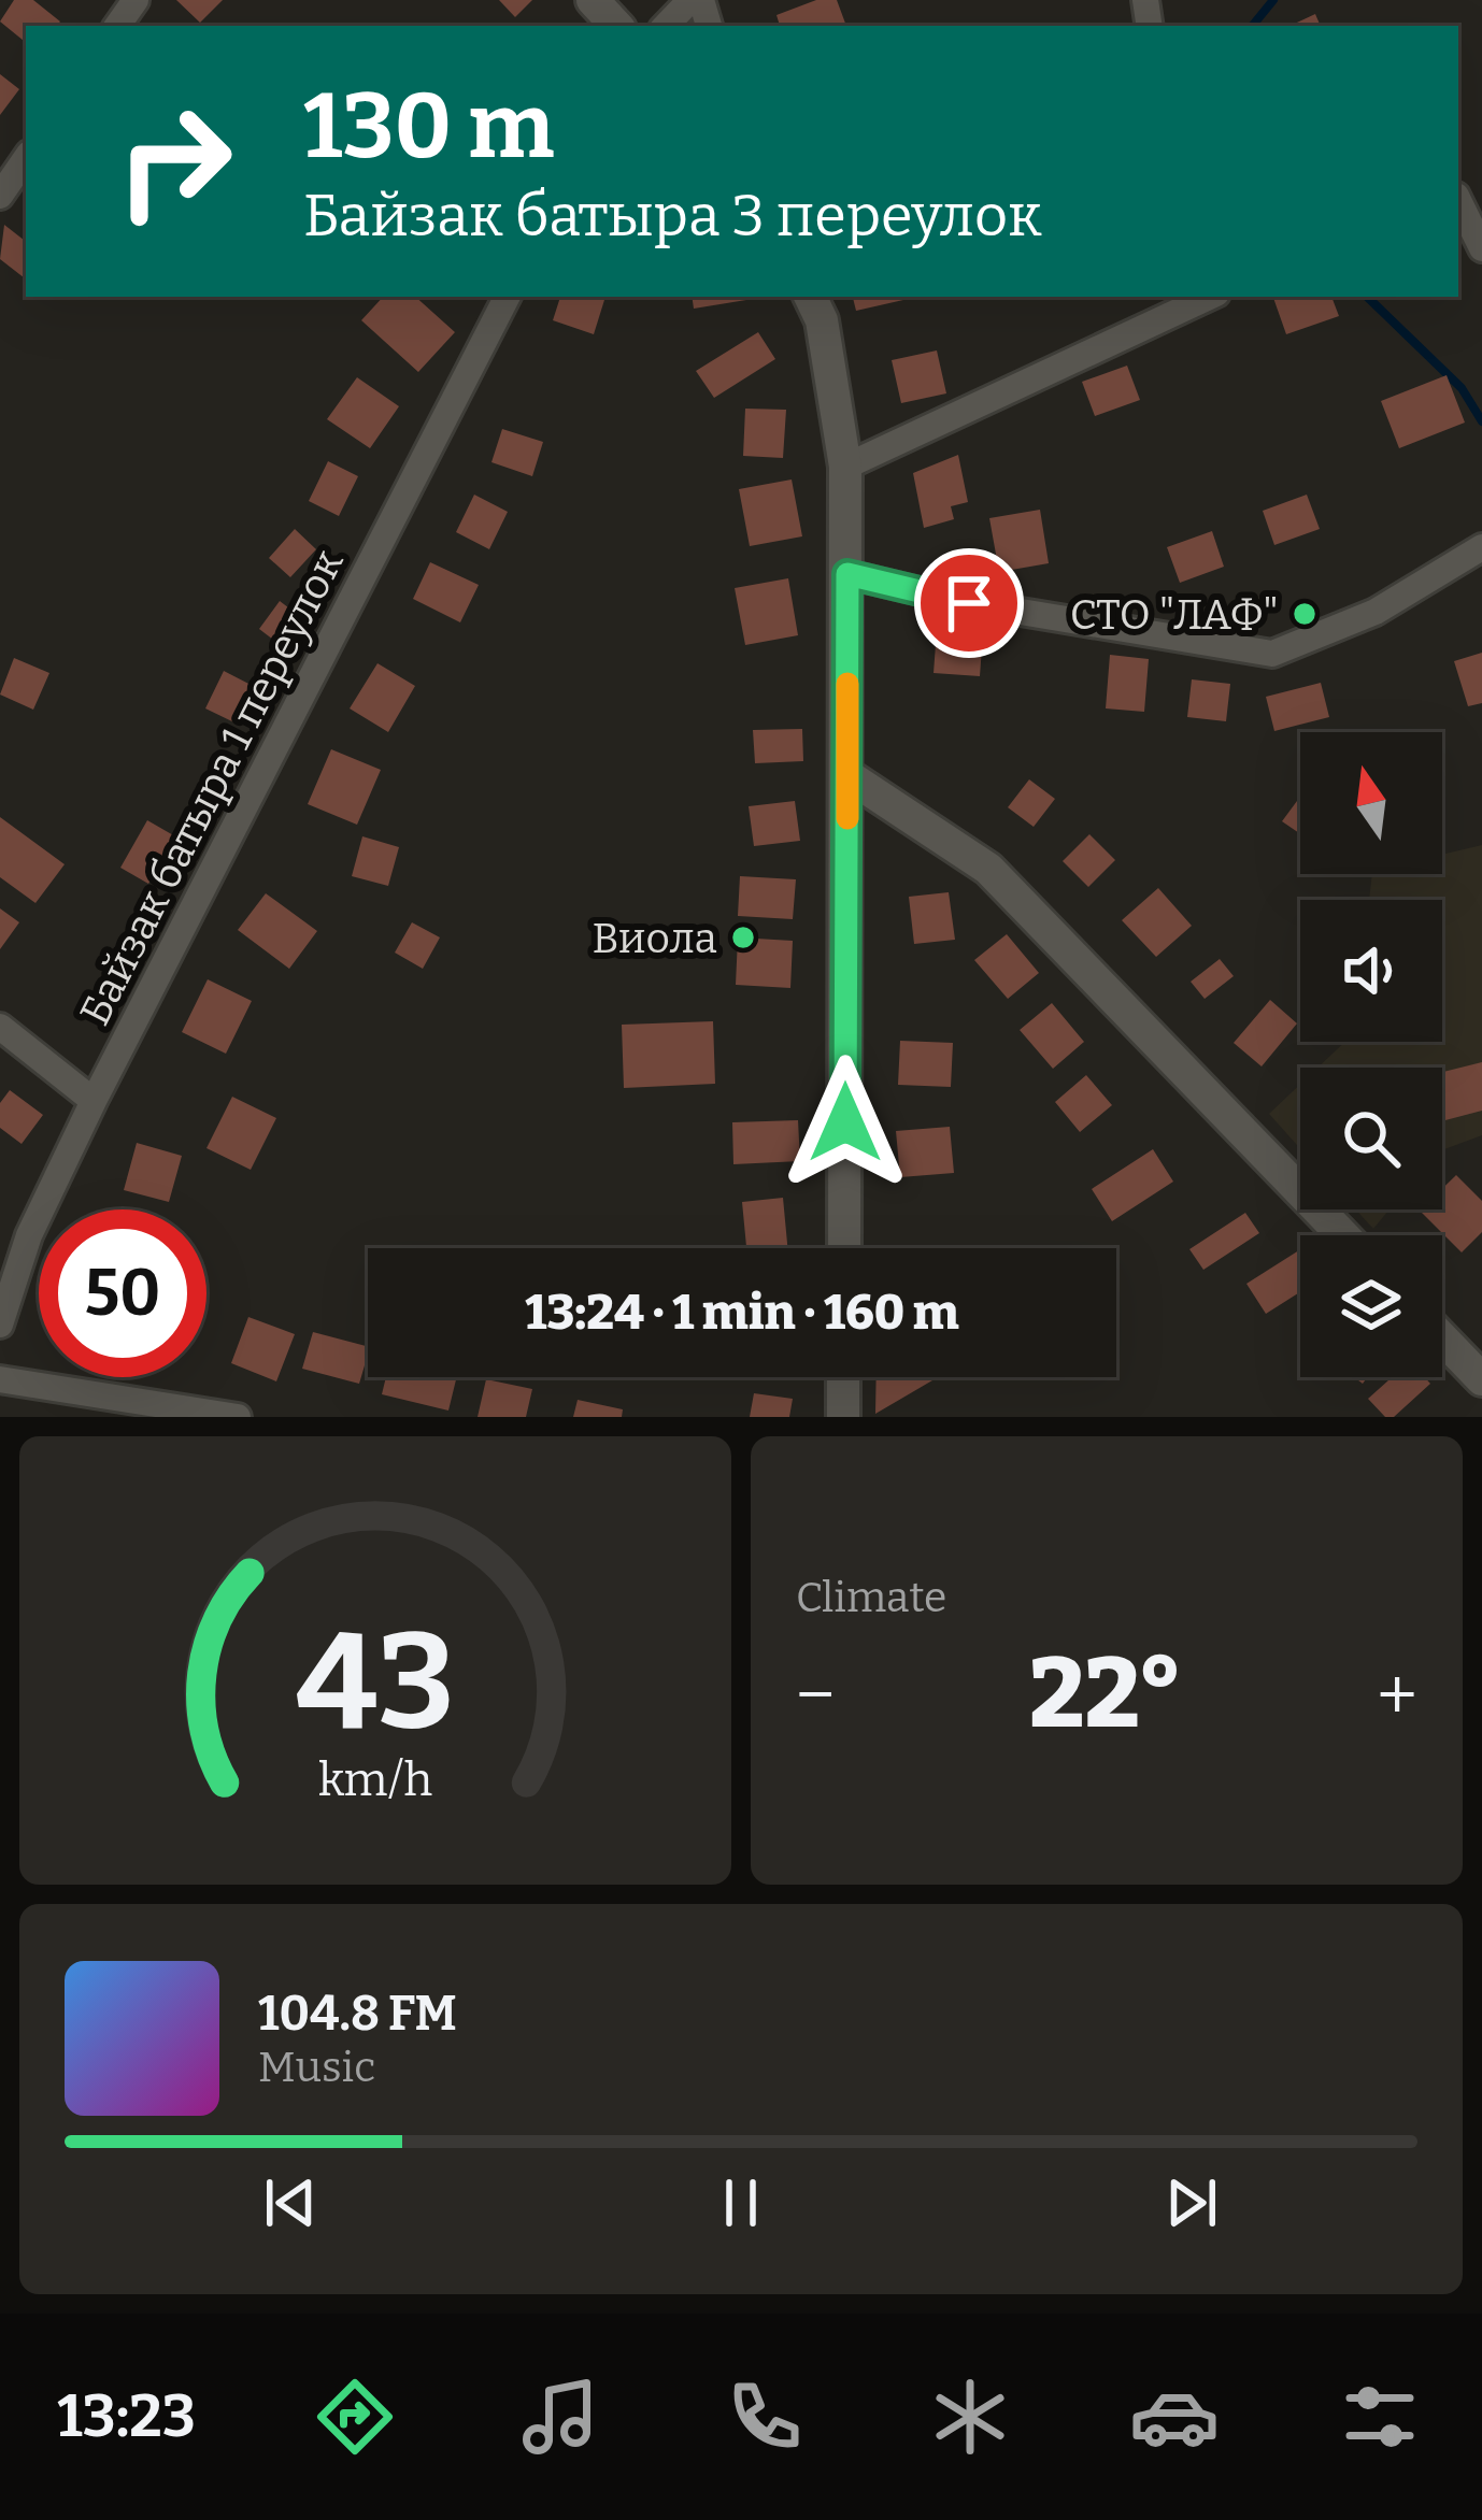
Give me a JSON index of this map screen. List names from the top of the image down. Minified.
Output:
{"streets":{"street":["Байзак батыра 1 переулок"]},"places":["СТО \"ЛАФ\"","Виола"],"north":"top","page":{"turn":["130 m","Байзак батыра 3 переулок"],"limit":"50","trip":"13:24 · 1 min · 160 m","tile":"Climate","heat":["−","22°","+"],"song":["104.8 FM","Music"],"tabs":"13:23","gauge":["43","km/h"]}}
